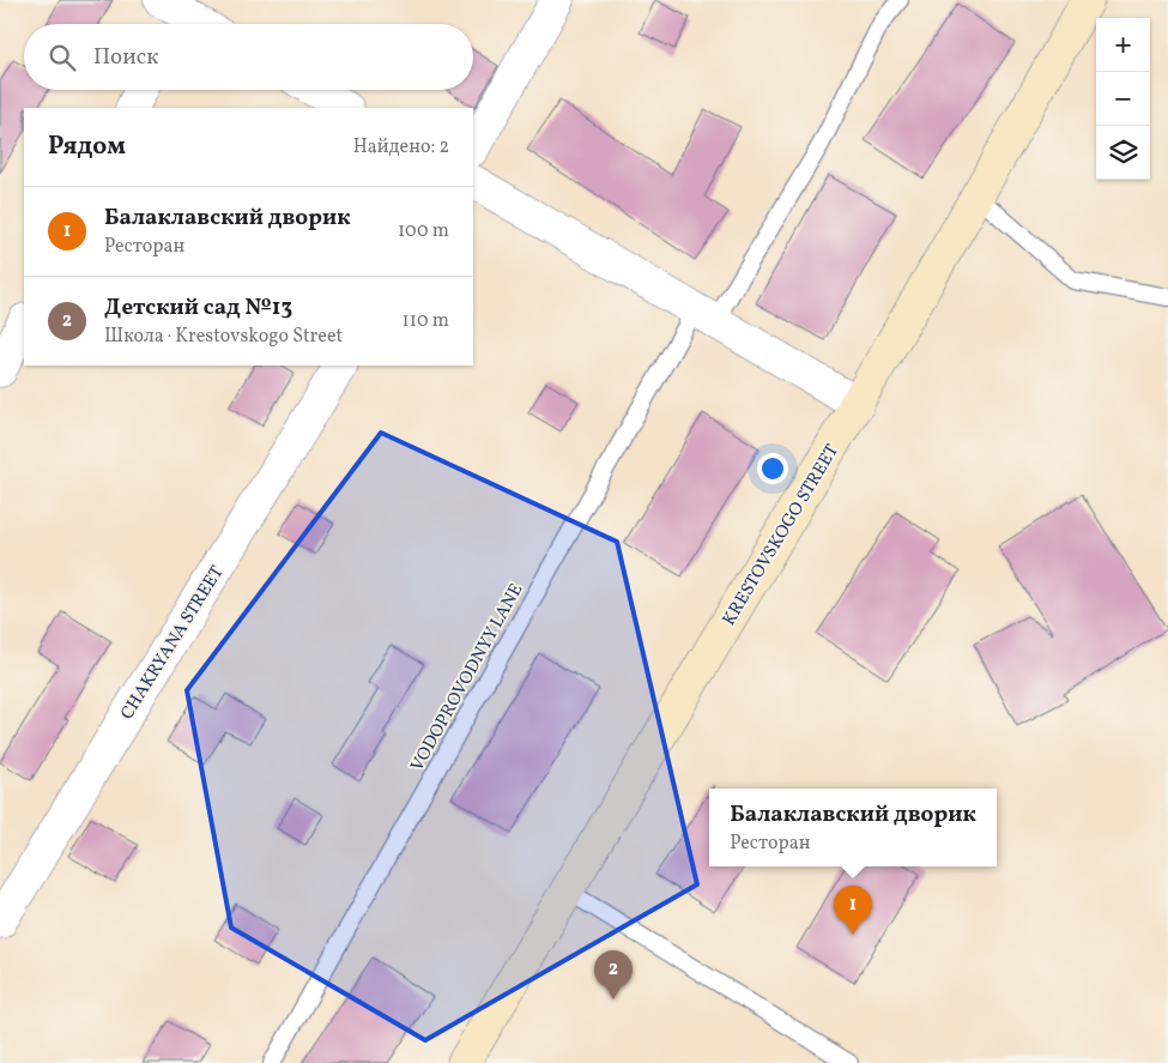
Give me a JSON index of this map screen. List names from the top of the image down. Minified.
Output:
{"streets":{"main road":["KRESTOVSKOGO STREET"],"street":["CHAKRYANA STREET"],"lane":["VODOPROVODNYY LANE"]},"page":{"map_buttons":["+","−"],"search":"Поиск","heading":["Рядом","Найдено: 2"],"list":[{"mark":"1","name":"Балаклавский дворик","note":"Ресторан","value":"100 m"},{"mark":"2","name":"Детский сад №13","note":"Школа · Krestovskogo Street","value":"110 m"}],"popup":["Балаклавский дворик","Ресторан"],"pins":["1","2"]}}
